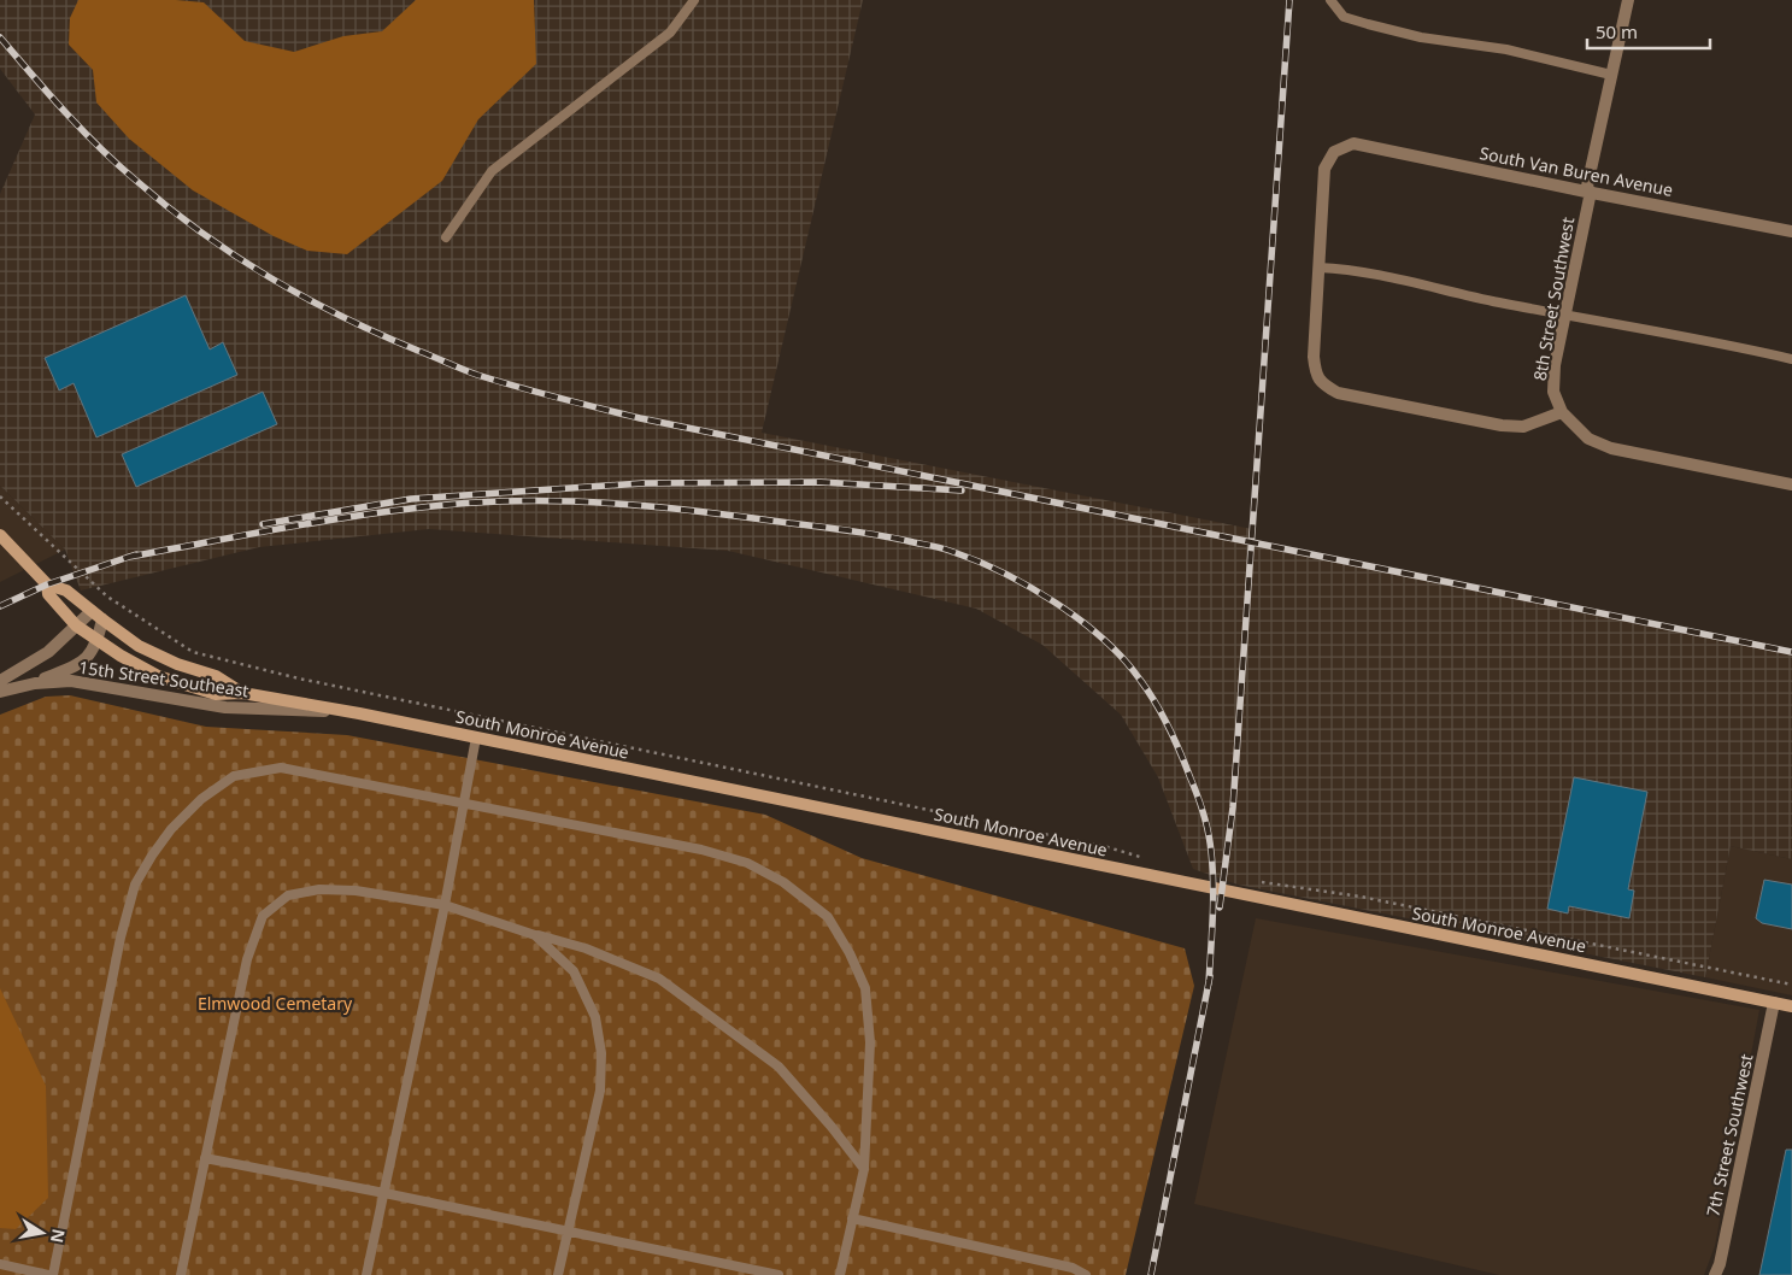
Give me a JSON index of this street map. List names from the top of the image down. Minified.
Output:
{"streets":{"main road":["South Monroe Avenue"],"street":["South Van Buren Avenue","8th Street Southwest","15th Street Southeast","7th Street Southwest"]},"crossings":[["South Van Buren Avenue","8th Street Southwest"],["15th Street Southeast","South Monroe Avenue"],["South Monroe Avenue","7th Street Southwest"]],"parks":["Elmwood Cemetary"],"scale_bar":"50 m","north":"right"}
